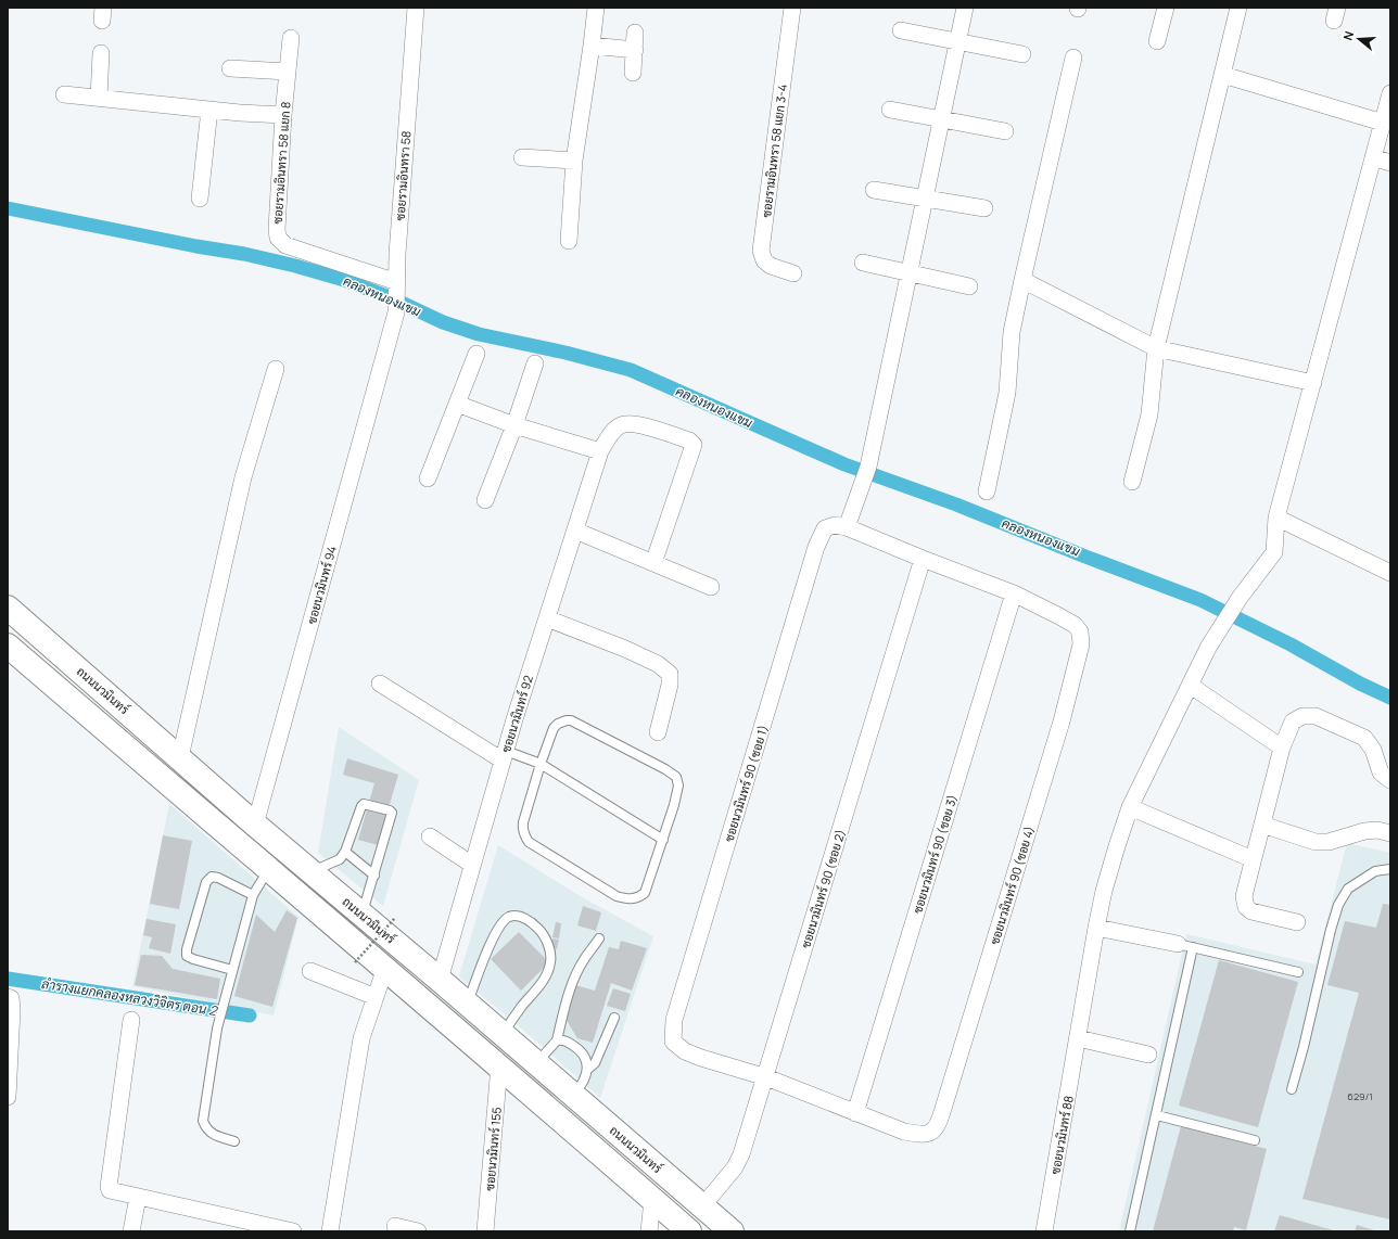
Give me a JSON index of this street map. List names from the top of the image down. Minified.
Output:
{"streets":{"main road":["ถนนนวมินทร์"],"street":["ซอยรามอินทรา 58 แยก 3-4","ซอยรามอินทรา 58 แยก 8","ซอยรามอินทรา 58","ซอยนวมินทร์ 94","ซอยนวมินทร์ 92","ซอยนวมินทร์ 90 (ซอย 1)","ซอยนวมินทร์ 90 (ซอย 3)","ซอยนวมินทร์ 90 (ซอย 4)","ซอยนวมินทร์ 90 (ซอย 2)","ซอยนวมินทร์ 88","ซอยนวมินทร์ 155"]},"crossings":[["ซอยรามอินทรา 58 แยก 8","ซอยรามอินทรา 58"],["ซอยรามอินทรา 58","ซอยนวมินทร์ 94"],["ซอยนวมินทร์ 94","ถนนนวมินทร์"],["ถนนนวมินทร์","ซอยนวมินทร์ 92"],["ถนนนวมินทร์","ซอยนวมินทร์ 90 (ซอย 2)"],["ซอยนวมินทร์ 90 (ซอย 1)","ซอยนวมินทร์ 90 (ซอย 2)"],["ซอยนวมินทร์ 90 (ซอย 3)","ซอยนวมินทร์ 90 (ซอย 4)"]],"water":["คลองหนองแขม","ลำรางแยกคลองหลวงวิจิตร ตอน 2"],"house_numbers":["629/1"],"north":"left"}
